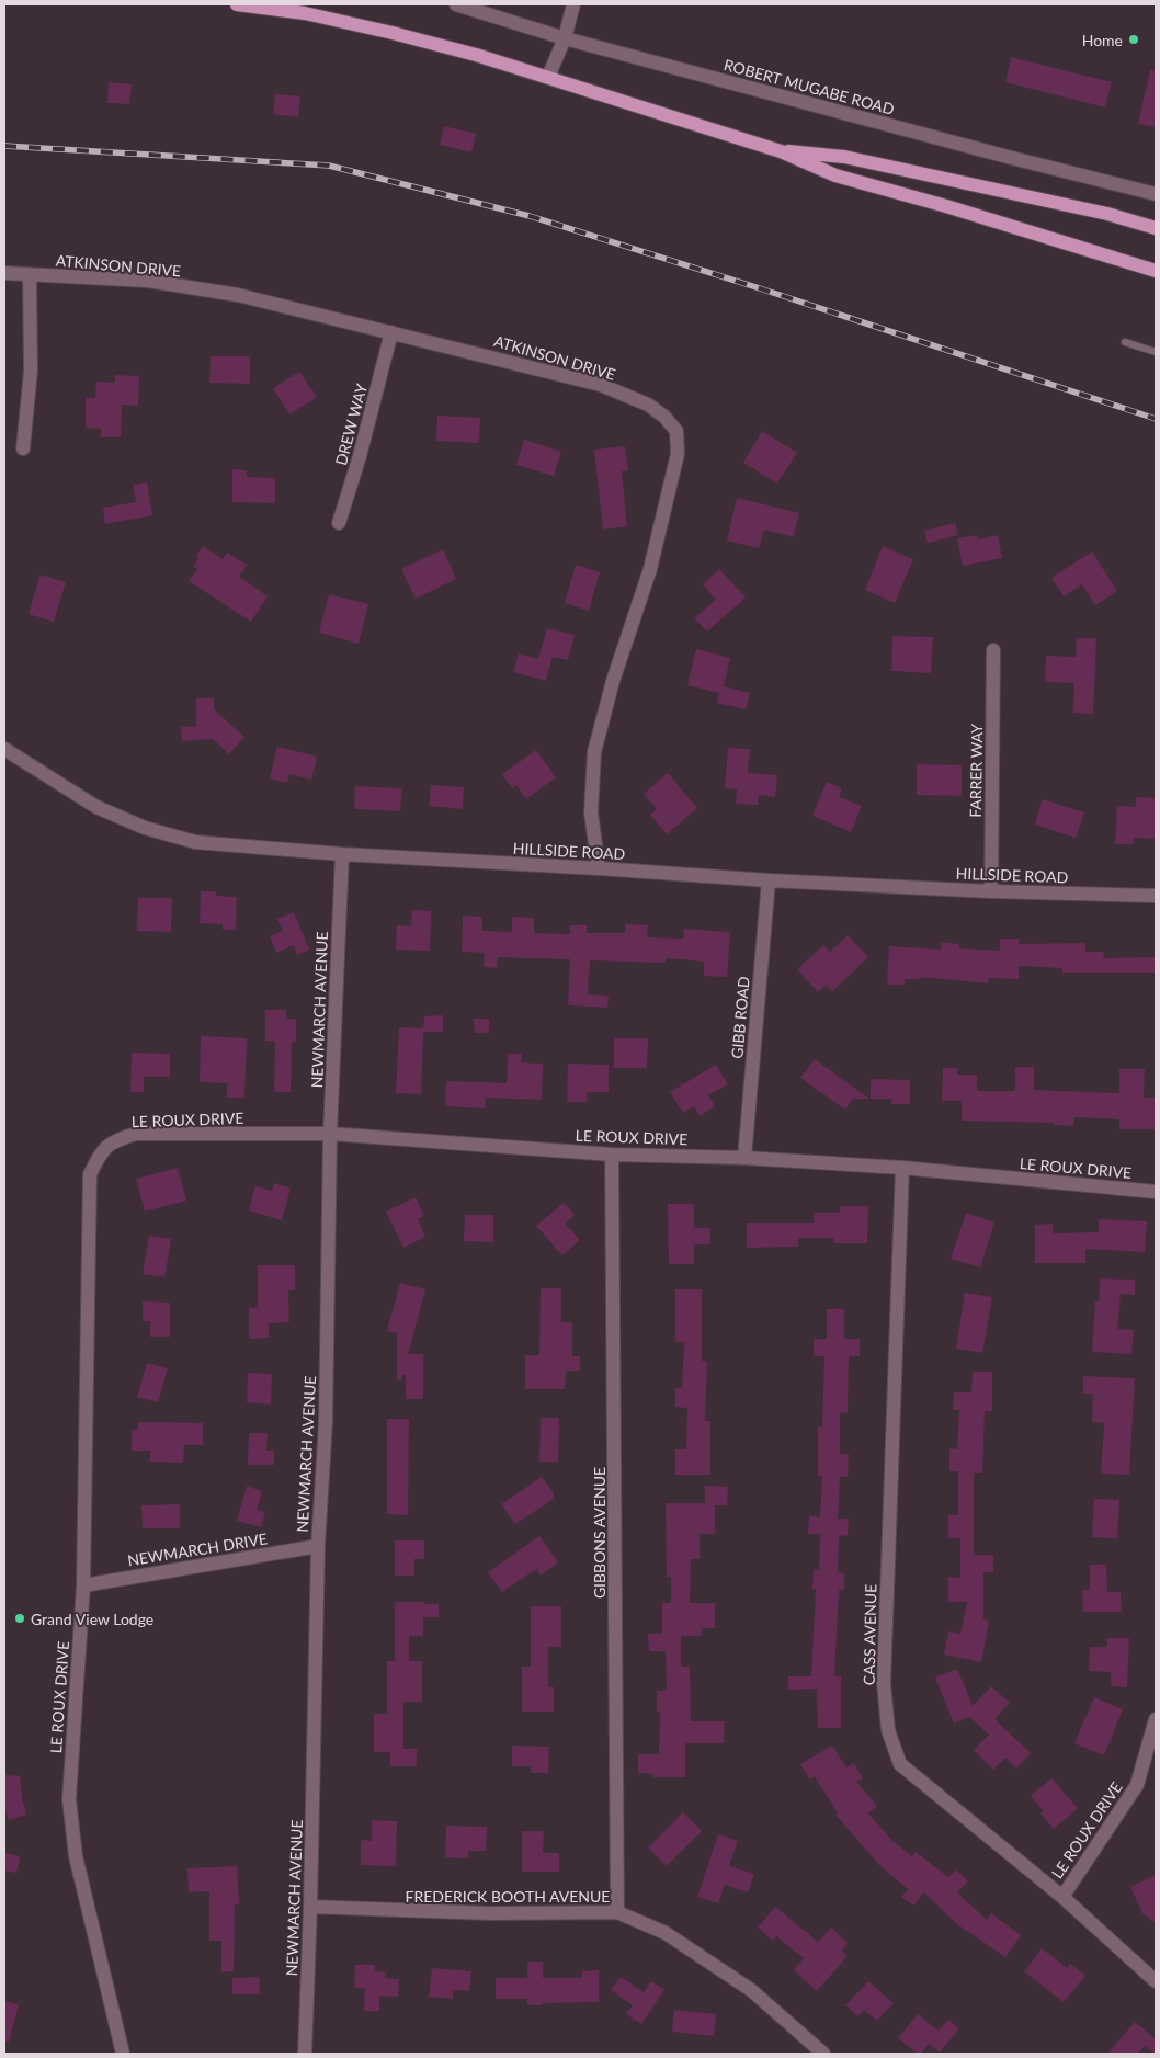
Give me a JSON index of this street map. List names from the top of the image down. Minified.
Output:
{"streets":{"street":["ROBERT MUGABE ROAD","ATKINSON DRIVE","DREW WAY","FARRER WAY","HILLSIDE ROAD","NEWMARCH AVENUE","GIBB ROAD","LE ROUX DRIVE","GIBBONS AVENUE","NEWMARCH DRIVE","CASS AVENUE","FREDERICK BOOTH AVENUE"]},"crossings":[["ATKINSON DRIVE","DREW WAY"],["ATKINSON DRIVE","HILLSIDE ROAD"],["FARRER WAY","HILLSIDE ROAD"],["HILLSIDE ROAD","NEWMARCH AVENUE"],["HILLSIDE ROAD","GIBB ROAD"],["NEWMARCH AVENUE","LE ROUX DRIVE"],["NEWMARCH AVENUE","NEWMARCH DRIVE"],["NEWMARCH AVENUE","FREDERICK BOOTH AVENUE"],["GIBB ROAD","LE ROUX DRIVE"],["LE ROUX DRIVE","GIBBONS AVENUE"],["LE ROUX DRIVE","NEWMARCH DRIVE"],["LE ROUX DRIVE","CASS AVENUE"],["GIBBONS AVENUE","FREDERICK BOOTH AVENUE"]],"places":["Home","Grand View Lodge"]}
